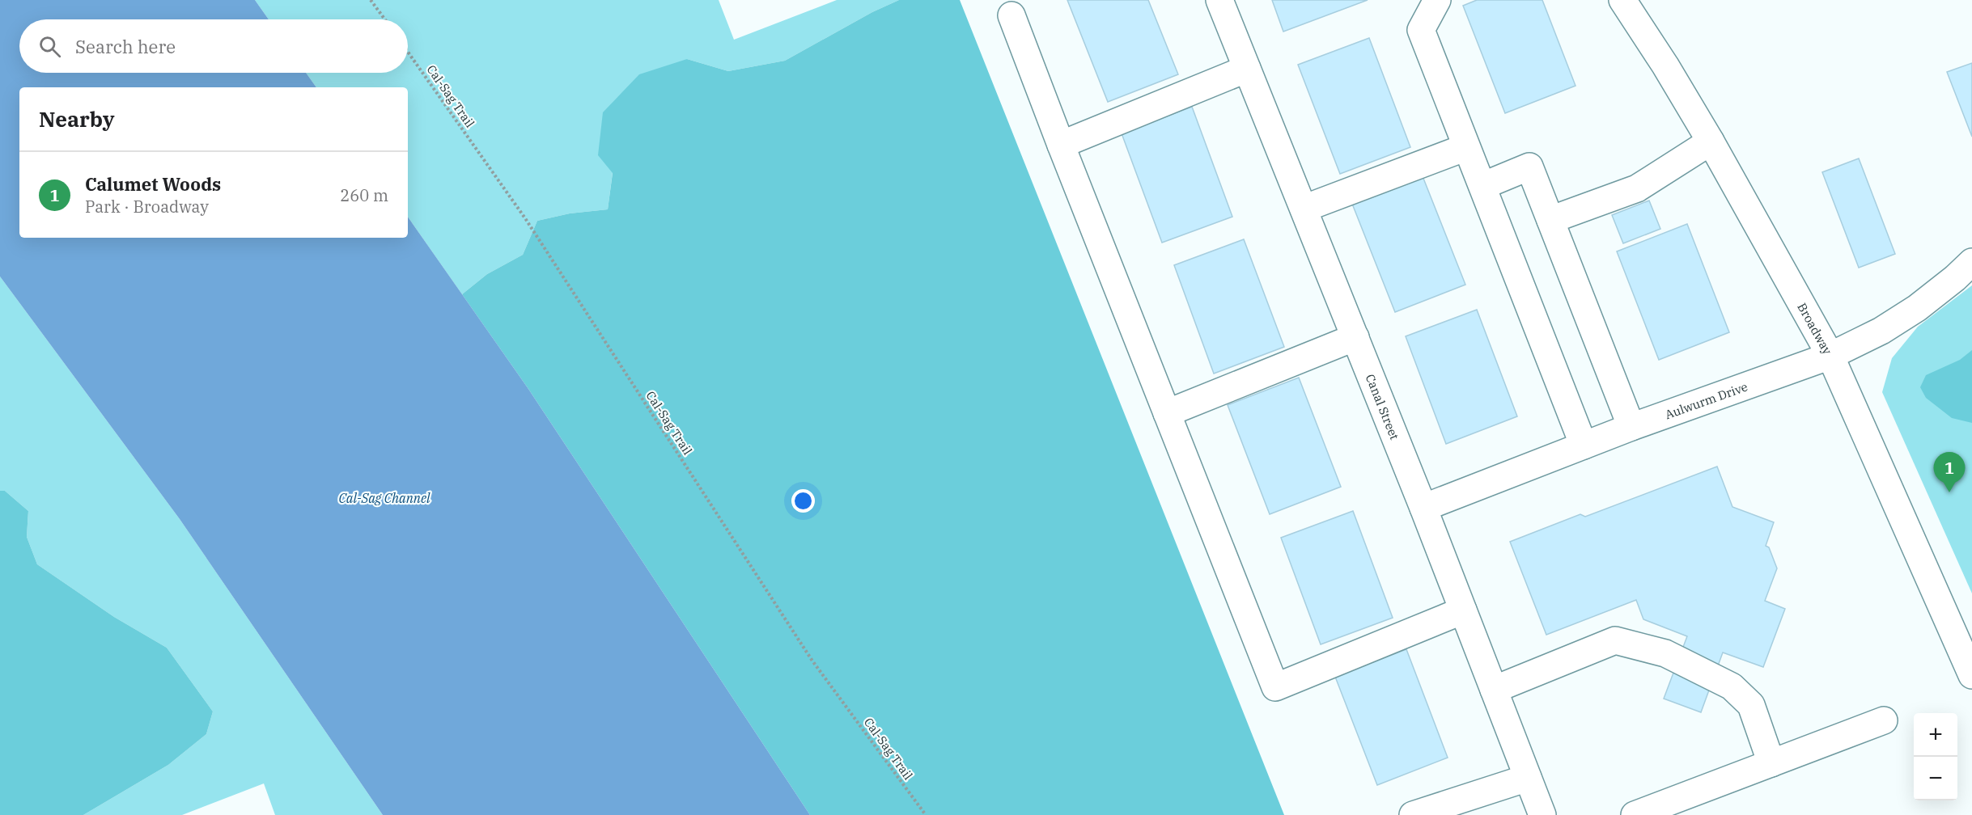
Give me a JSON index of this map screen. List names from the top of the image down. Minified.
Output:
{"streets":{"street":["Broadway","Aulwurm Drive","Canal Street"],"path":["Cal-Sag Trail"]},"crossings":[["Broadway","Aulwurm Drive"],["Aulwurm Drive","Canal Street"]],"water":["Cal-Sag Channel"],"page":{"search":"Search here","heading":"Nearby","list":[{"mark":"1","name":"Calumet Woods","note":"Park · Broadway","value":"260 m"}],"pins":"1","map_buttons":["+","−"]}}
